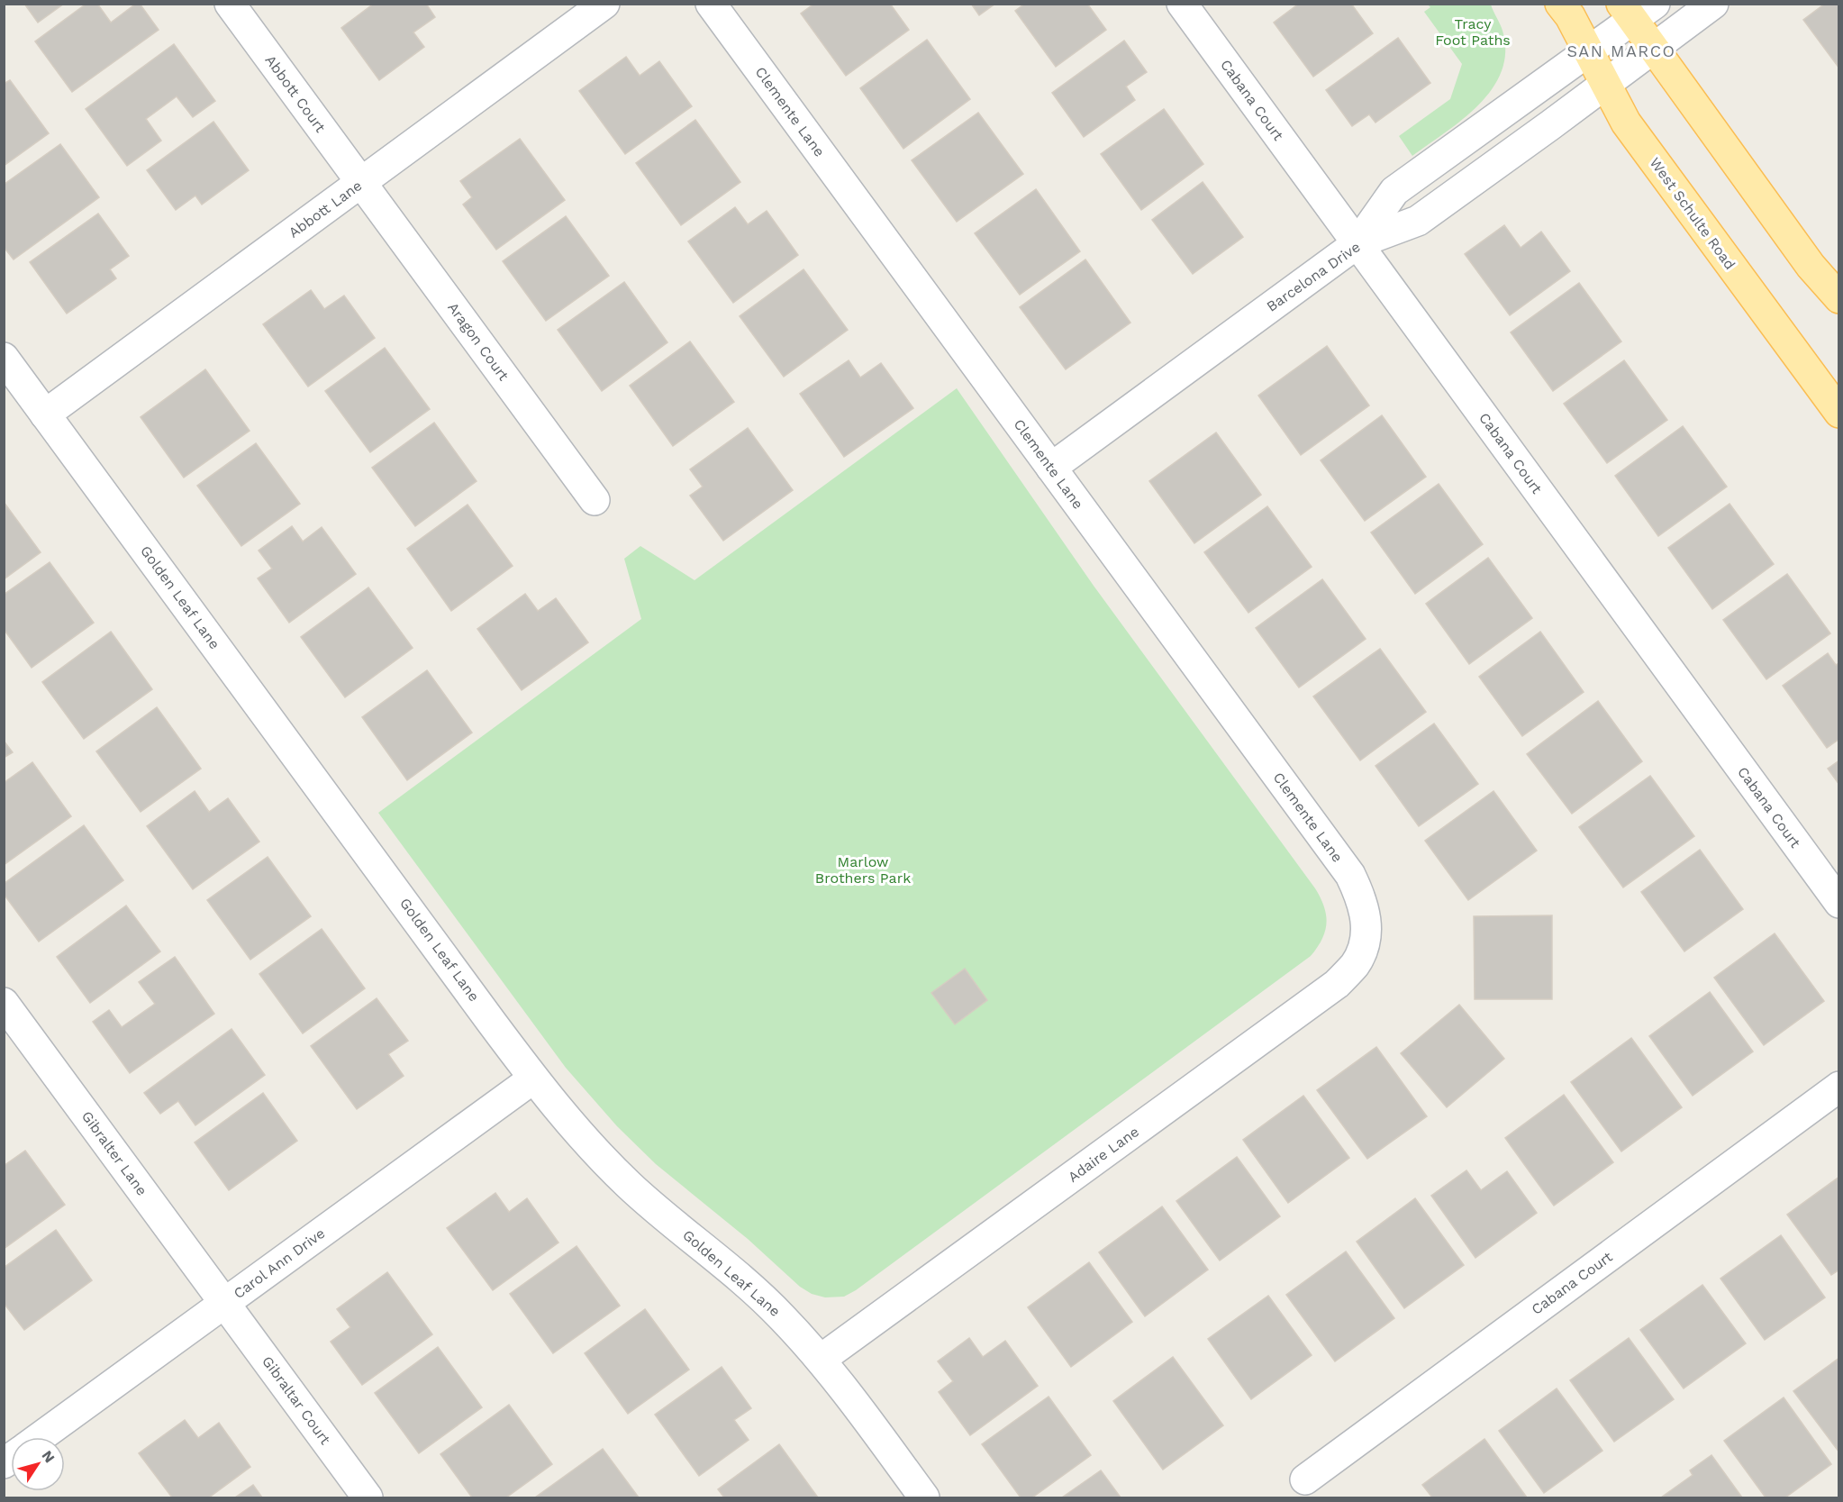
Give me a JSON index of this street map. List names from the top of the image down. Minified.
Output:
{"streets":{"main road":["West Schulte Road"],"street":["Abbott Court","Cabana Court","Clemente Lane","Abbott Lane","Barcelona Drive","Aragon Court","Golden Leaf Lane","Gibralter Lane","Adaire Lane","Carol Ann Drive","Gibraltar Court"]},"crossings":[["Abbott Court","Abbott Lane"],["Abbott Court","Aragon Court"],["Cabana Court","Barcelona Drive"],["Clemente Lane","Barcelona Drive"],["Clemente Lane","Adaire Lane"],["Abbott Lane","Aragon Court"],["Abbott Lane","Golden Leaf Lane"],["West Schulte Road","Barcelona Drive"],["Golden Leaf Lane","Adaire Lane"],["Golden Leaf Lane","Carol Ann Drive"],["Gibralter Lane","Carol Ann Drive"],["Gibralter Lane","Gibraltar Court"],["Carol Ann Drive","Gibraltar Court"]],"districts":["SAN MARCO"],"parks":["Tracy Foot Paths","Marlow Brothers Park"],"north":"top right"}
